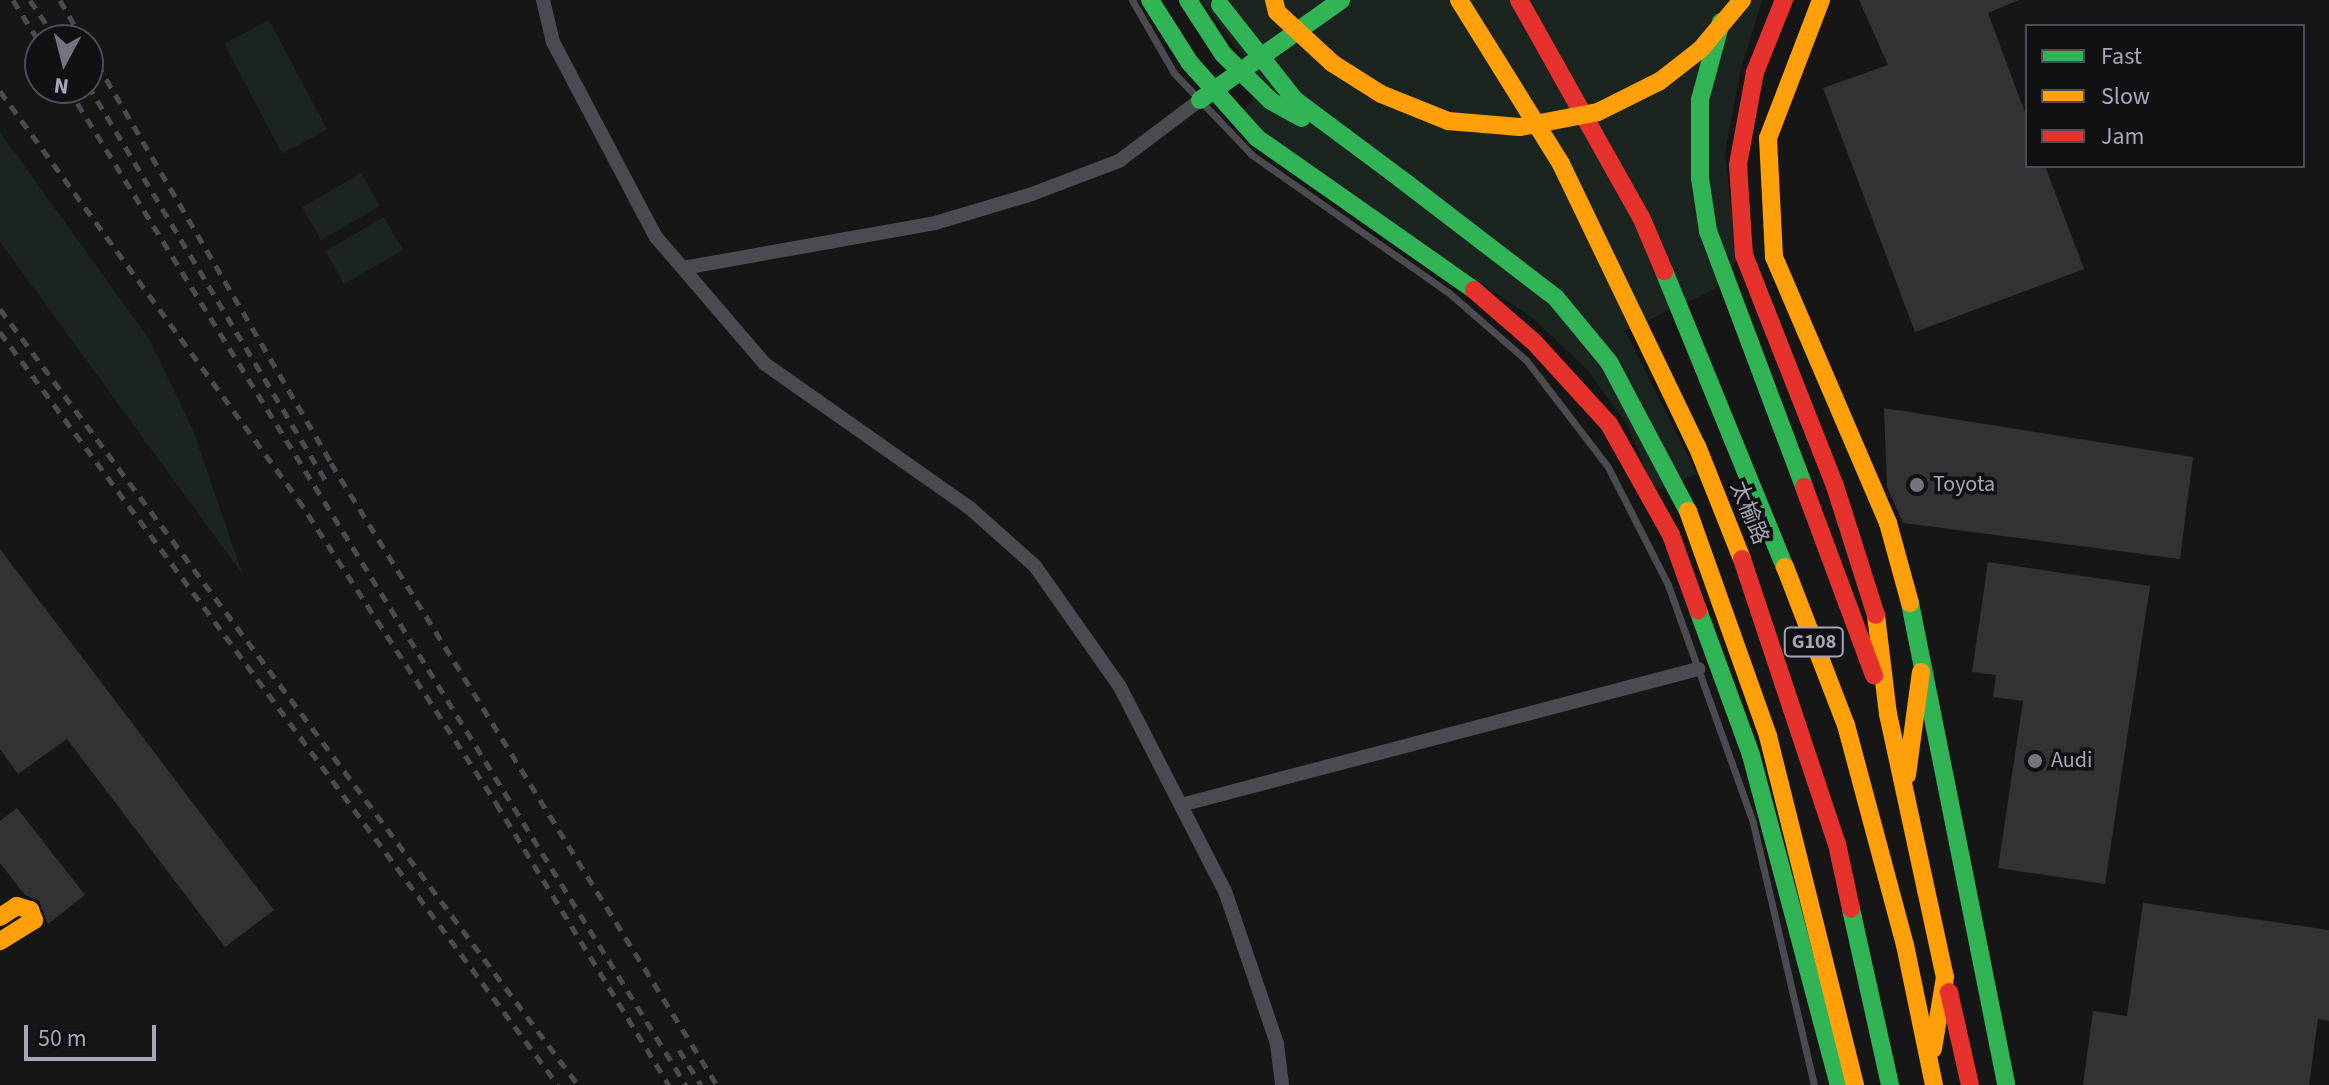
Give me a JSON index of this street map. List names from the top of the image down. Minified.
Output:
{"streets":{"main road":["太榆路","G108"]},"places":["Toyota","Audi"],"legend":["Fast","Slow","Jam"],"scale_bar":"50 m","north":"bottom"}
